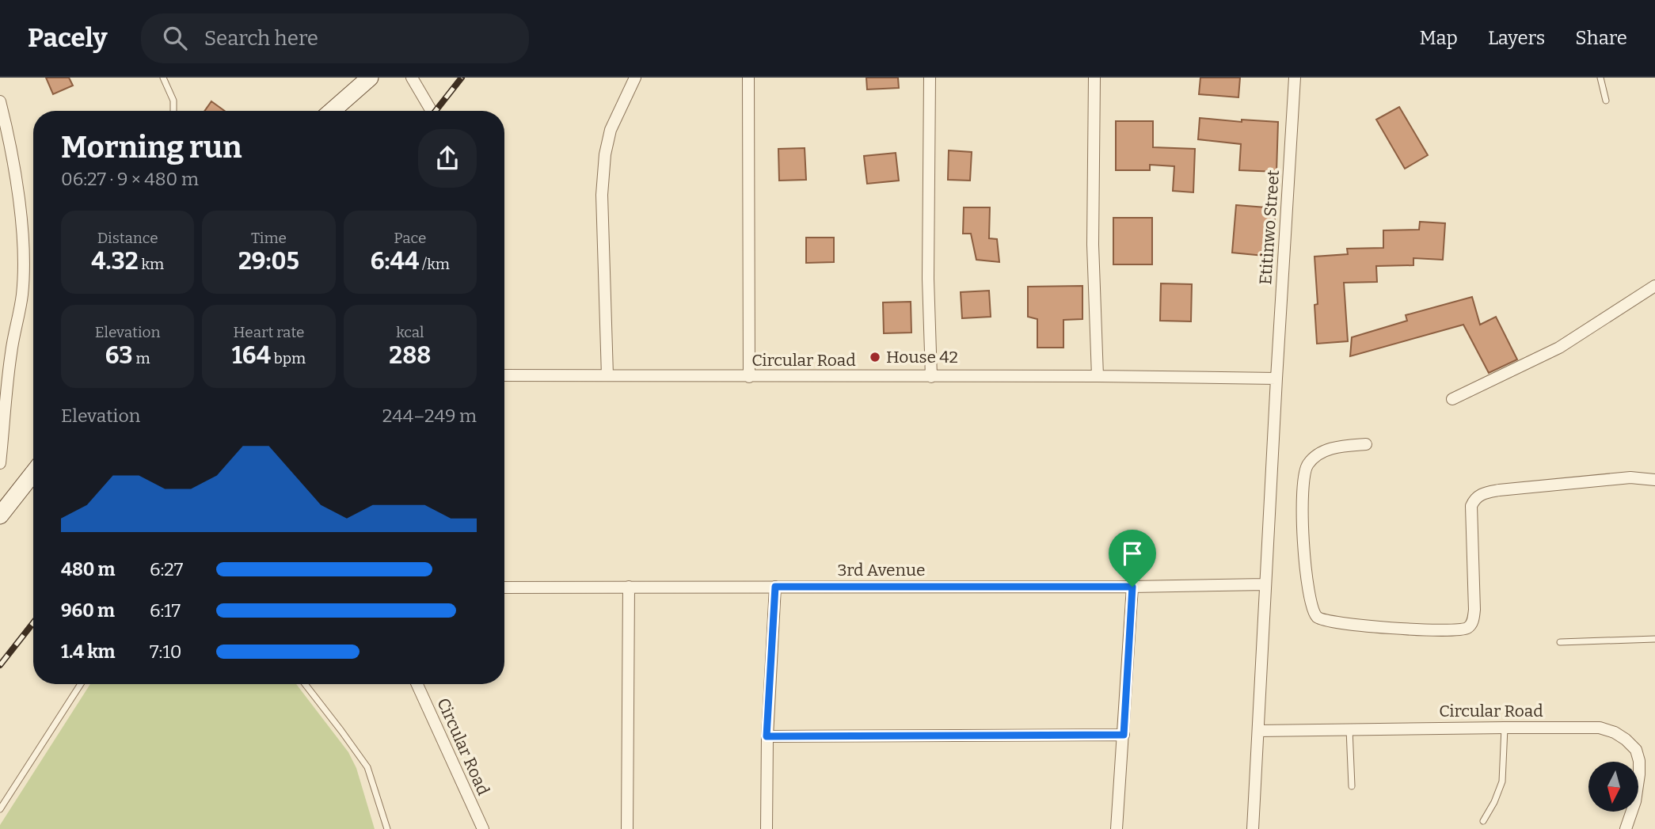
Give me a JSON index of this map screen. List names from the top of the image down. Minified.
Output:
{"streets":{"street":["Etitinwo Street","Circular Road","3rd Avenue"]},"crossings":[["Etitinwo Street","Circular Road"],["Etitinwo Street","3rd Avenue"]],"places":["House 42"],"north":"bottom","page":{"header":"Pacely","search":"Search here","nav":["Map","Layers","Share"],"heading":["Morning run","06:27 · 9 × 480 m"],"stats":[["Distance","4.32 km"],["Time","29:05"],["Pace","6:44 /km"],["Elevation","63 m"],["Heart rate","164 bpm"],["kcal","288"]],"chart":["Elevation","244–249 m"],"list":[{"name":"480 m","note":"6:27"},{"name":"960 m","note":"6:17"},{"name":"1.4 km","note":"7:10"}]}}
